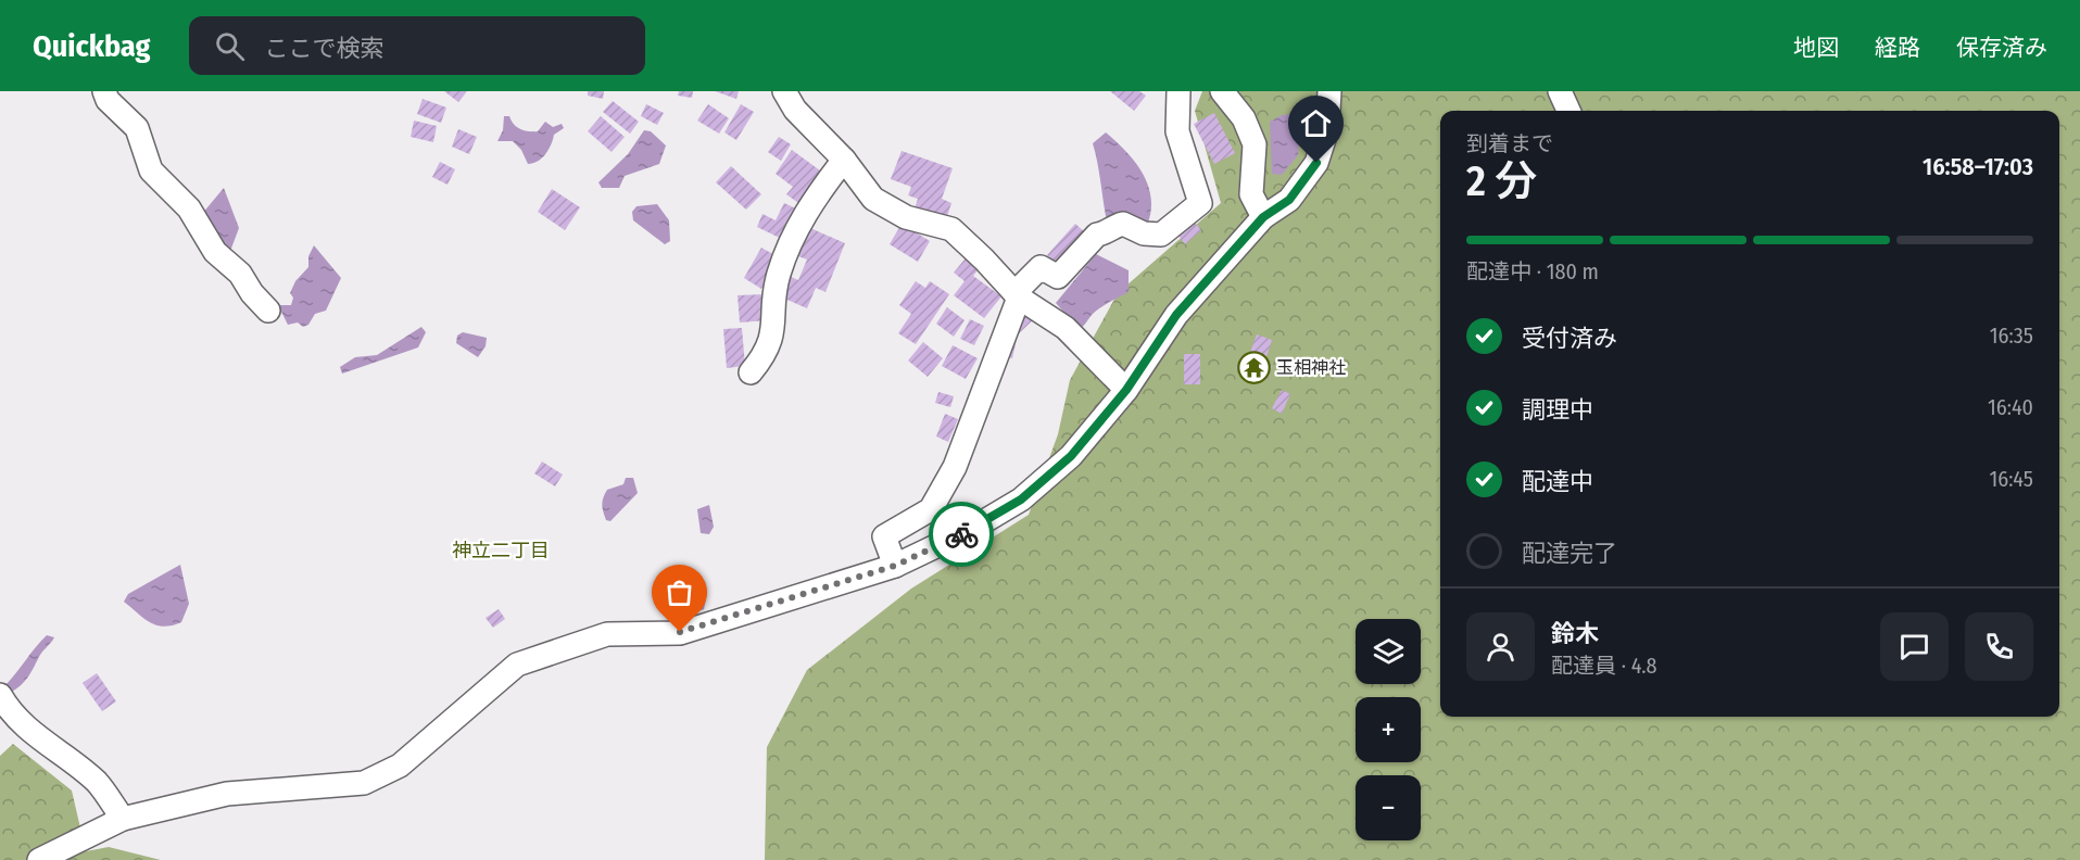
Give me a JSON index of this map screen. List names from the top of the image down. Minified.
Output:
{"districts":["神立二丁目"],"places":{"temple":["玉相神社"]},"page":{"header":"Quickbag","search":"ここで検索","nav":["地図","経路","保存済み"],"heading":["2 分","到着まで","16:58–17:03"],"panel":["鈴木","配達員 · 4.8"],"bar":"配達中 · 180 m","list":[["受付済み","16:35"],["調理中","16:40"],["配達中","16:45"],"配達完了"],"map_buttons":["+","−"]}}
